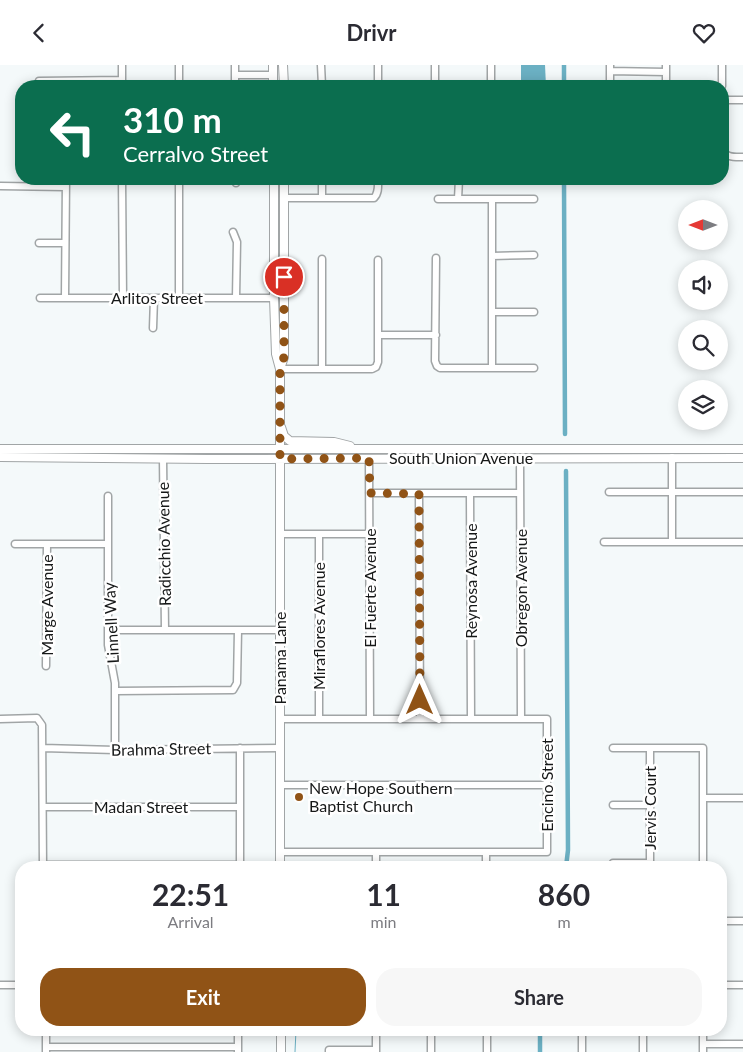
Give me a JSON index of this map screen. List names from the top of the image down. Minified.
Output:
{"streets":{"main road":["South Union Avenue","Panama Lane"],"street":["Arlitos Street","Radicchio Avenue","Reynosa Avenue","El Fuerte Avenue","Obregon Avenue","Marge Avenue","Linnell Way","Miraflores Avenue","Brahma Street","Encino Street","Madan Street","Jervis Court"]},"crossings":[["South Union Avenue","Radicchio Avenue"],["South Union Avenue","El Fuerte Avenue"],["South Union Avenue","Obregon Avenue"],["South Union Avenue","Panama Lane"],["Obregon Avenue","Encino Street"],["Linnell Way","Brahma Street"],["Panama Lane","Brahma Street"]],"places":["New Hope Southern Baptist Church"],"north":"left","page":{"header":"Drivr","turn":["310 m","Cerralvo Street"],"eta":["22:51","Arrival","11","min","860","m"],"buttons":["Exit","Share"]}}
